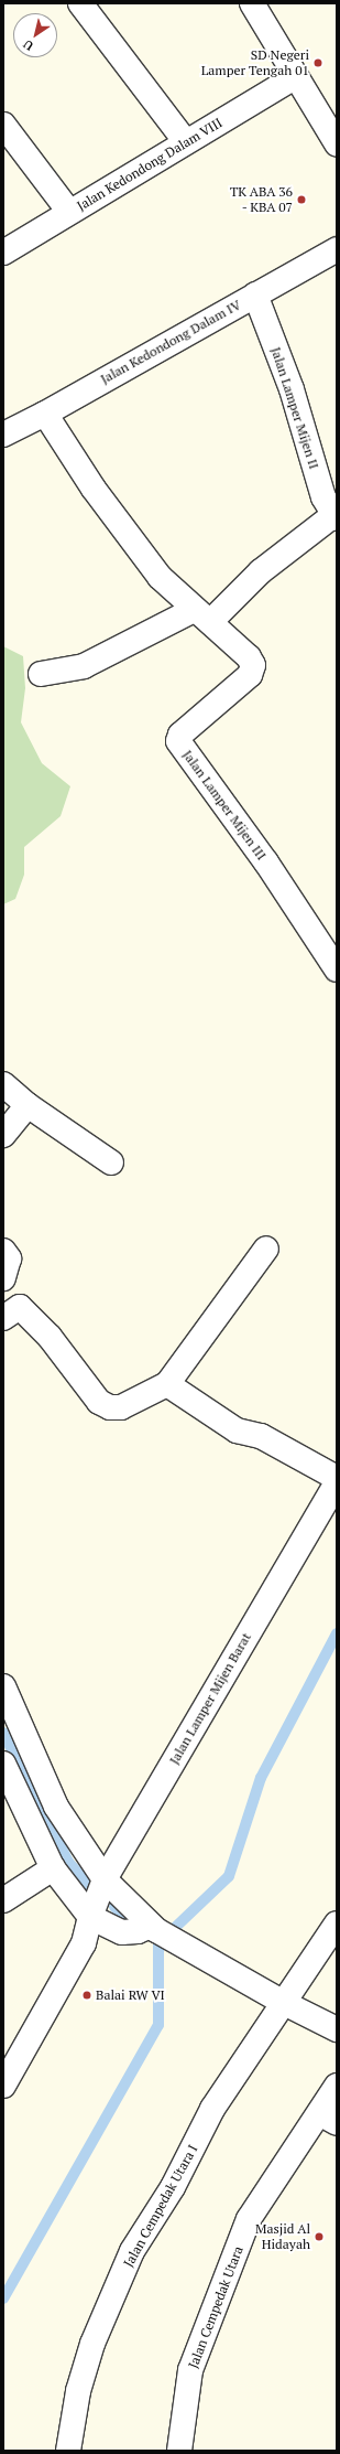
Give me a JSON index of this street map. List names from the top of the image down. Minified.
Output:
{"streets":{"street":["Jalan Kedondong Dalam VIII","Jalan Kedondong Dalam IV","Jalan Lamper Mijen II","Jalan Lamper Mijen III","Jalan Lamper Mijen Barat","Jalan Cempedak Utara I","Jalan Cempedak Utara"]},"crossings":[["Jalan Kedondong Dalam IV","Jalan Lamper Mijen II"],["Jalan Kedondong Dalam IV","Jalan Lamper Mijen III"]],"places":["SD Negeri Lamper Tengah 01","TK ABA 36 - KBA 07","Balai RW VI","Masjid Al Hidayah"],"north":"bottom left"}
